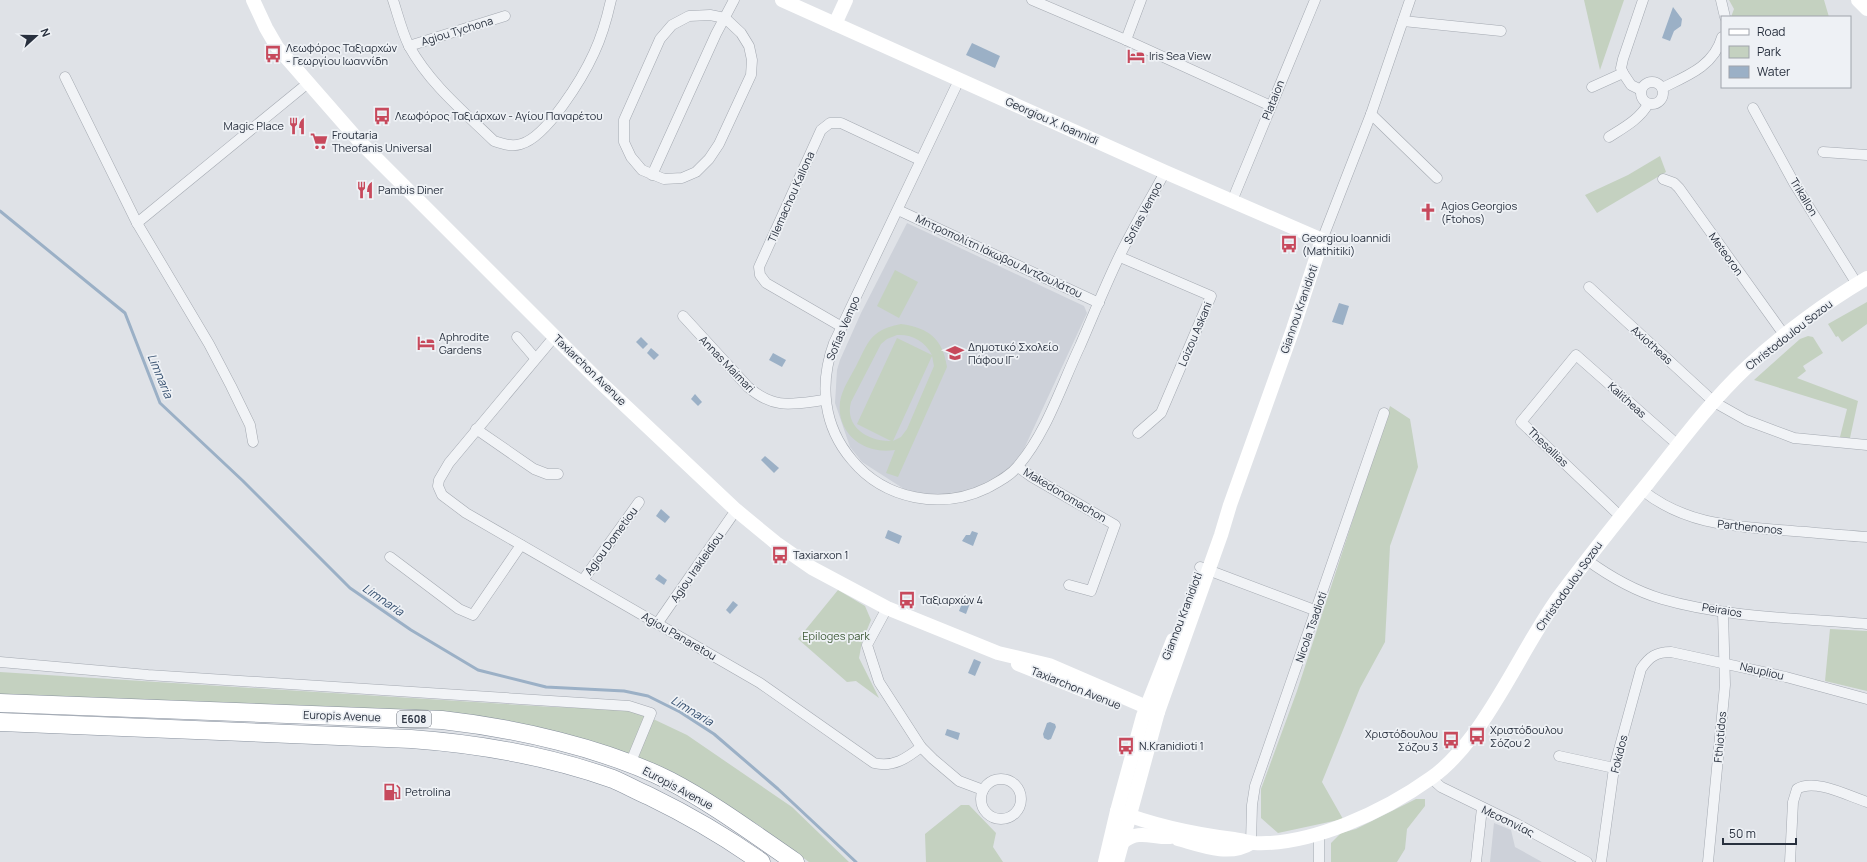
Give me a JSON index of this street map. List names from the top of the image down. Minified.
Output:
{"streets":{"highway":["Europis Avenue","E608"],"street":["Agiou Tychona","Plataion","Georgiou X. Ioannidi","Tilemachou Kallona","Trikallon","Sofias Vempo","Meteoron","Μητροπολίτη Ιάκωβου Αντζουλάτου","Giannou Kranidioti","Loizou Askani","Christodoulou Sozou","Axiotheas","Annas Maimari","Taxiarchon Avenue","Kalitheas","Thesallias","Makedonomachon","Parthenonos","Agiou Dometiou","Agiou Irakleidiou","Peiraios","Nicola Tsadioti","Agiou Panaretou","Naupliou","Fthiotidos","Fokidos","Μεσσηνίας"]},"crossings":[["Plataion","Georgiou X. Ioannidi"],["Georgiou X. Ioannidi","Sofias Vempo"],["Georgiou X. Ioannidi","Giannou Kranidioti"],["Tilemachou Kallona","Sofias Vempo"],["Trikallon","Christodoulou Sozou"],["Sofias Vempo","Μητροπολίτη Ιάκωβου Αντζουλάτου"],["Sofias Vempo","Loizou Askani"],["Sofias Vempo","Annas Maimari"],["Sofias Vempo","Makedonomachon"],["Meteoron","Christodoulou Sozou"],["Giannou Kranidioti","Christodoulou Sozou"],["Giannou Kranidioti","Taxiarchon Avenue"],["Christodoulou Sozou","Axiotheas"],["Christodoulou Sozou","Kalitheas"],["Christodoulou Sozou","Thesallias"],["Christodoulou Sozou","Parthenonos"],["Christodoulou Sozou","Peiraios"],["Christodoulou Sozou","Nicola Tsadioti"],["Christodoulou Sozou","Μεσσηνίας"],["Taxiarchon Avenue","Agiou Irakleidiou"],["Kalitheas","Thesallias"],["Agiou Dometiou","Agiou Panaretou"],["Agiou Irakleidiou","Agiou Panaretou"],["Peiraios","Fthiotidos"],["Naupliou","Fthiotidos"],["Naupliou","Fokidos"]],"water":["Limnaria"],"parks":["Epiloges park"],"places":{"bus stop":["Λεωφόρος Ταξιαρχών - Γεωργίου Ιωαννίδη","Λεωφόρος Ταξιάρχων - Αγίου Παναρέτου","Georgiou Ioannidi (Mathitiki)","Taxiarxon 1","Ταξιαρχών 4","Χριστόδουλου Σόζου 2","Χριστόδουλου Σόζου 3","N.Kranidioti 1"],"hotel":["Iris Sea View","Aphrodite Gardens"],"restaurant":["Magic Place","Pambis Diner"],"supermarket":["Froutaria Theofanis Universal"],"church":["Agios Georgios (Ftohos)"],"school or university":["Δημοτικό Σχολείο Πάφου ΙΓ΄"],"fuel station":["Petrolina"]},"legend":["Road","Park","Water"],"scale_bar":"50 m","north":"right"}
